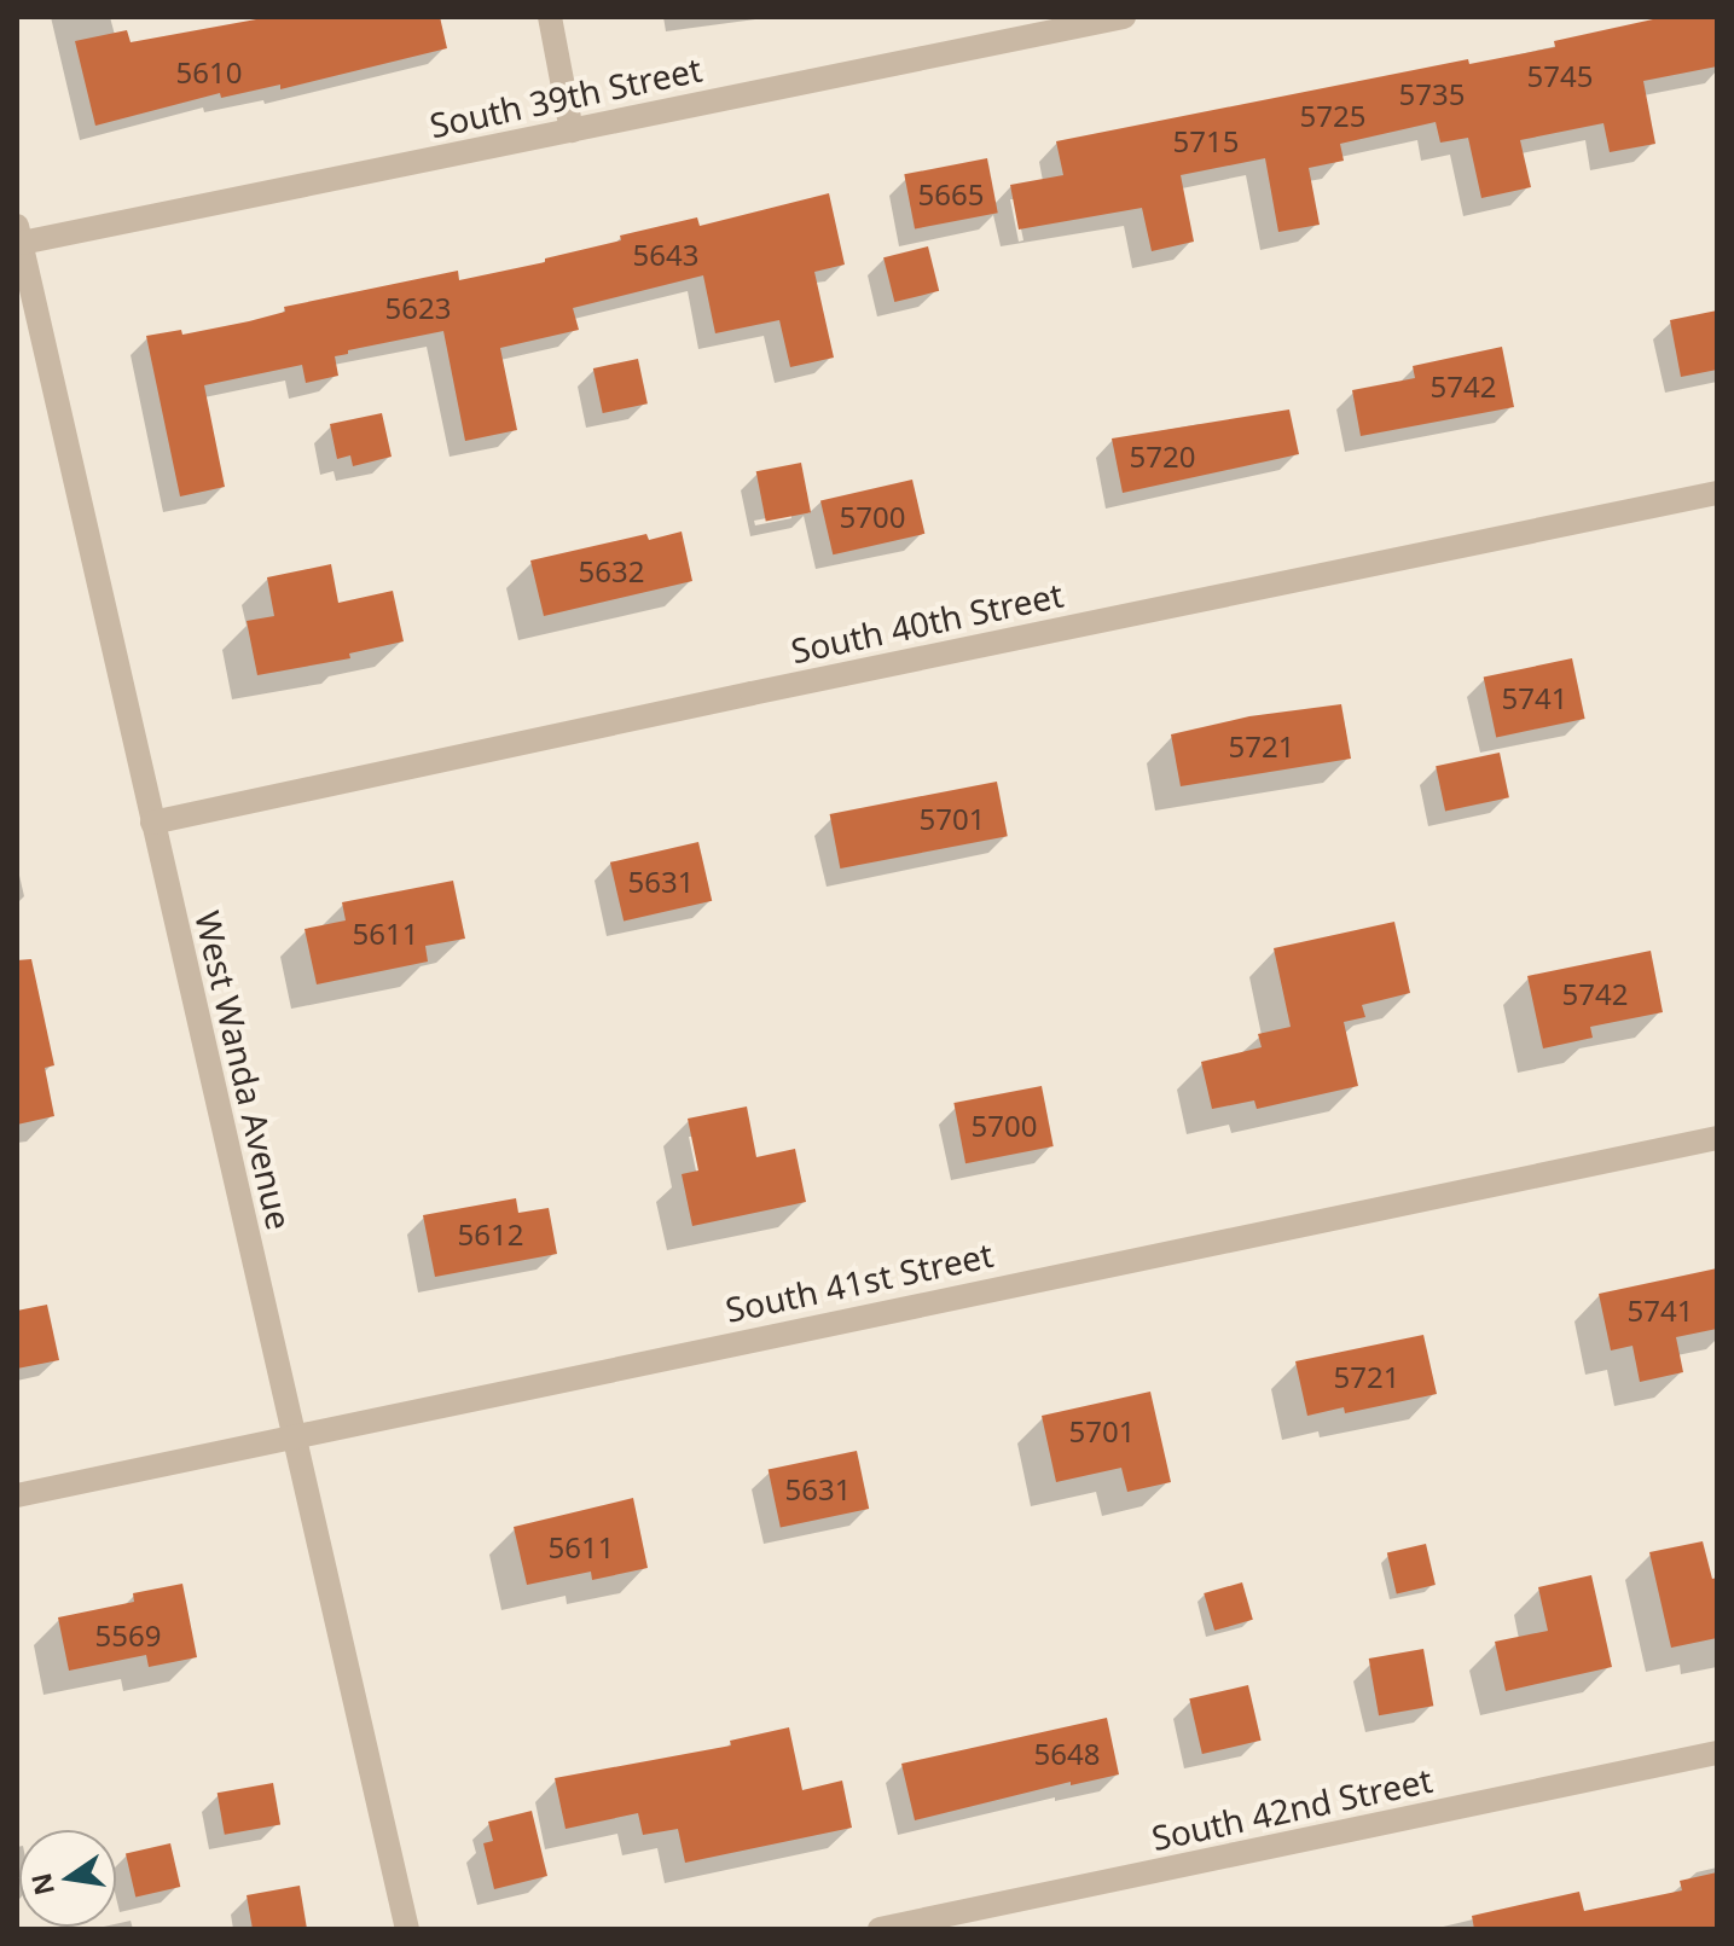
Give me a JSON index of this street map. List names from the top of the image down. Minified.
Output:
{"streets":{"street":["South 39th Street","South 40th Street","West Wanda Avenue","South 41st Street","South 42nd Street"]},"crossings":[["South 39th Street","West Wanda Avenue"],["South 40th Street","West Wanda Avenue"],["West Wanda Avenue","South 41st Street"]],"house_numbers":["5610","5745","5735","5725","5715","5665","5643","5623","5742","5720","5700","5632","5741","5721","5701","5631","5611","5742","5700","5612","5741","5721","5701","5631","5611","5569","5648"],"north":"left"}
